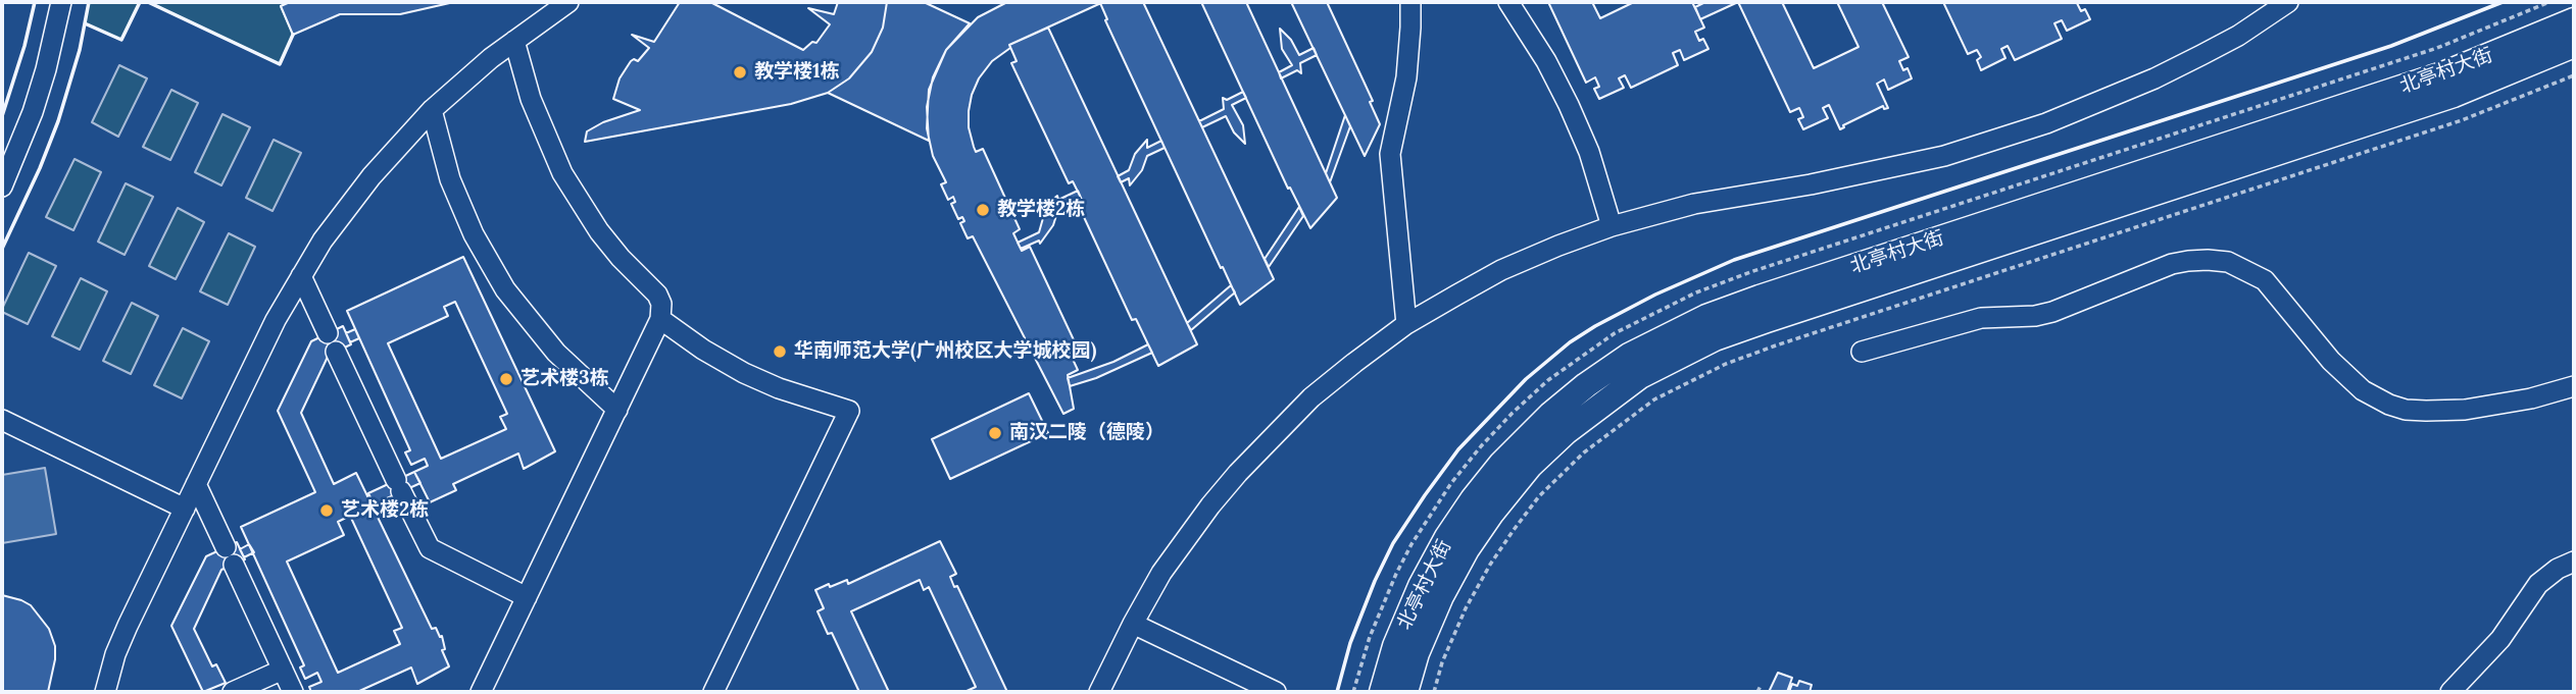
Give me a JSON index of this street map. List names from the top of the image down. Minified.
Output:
{"streets":{"main road":["北亭村大街"]},"places":["教学楼1栋","教学楼2栋","华南师范大学(广州校区大学城校园)","艺术楼3栋","南汉二陵（德陵）","艺术楼2栋"]}
